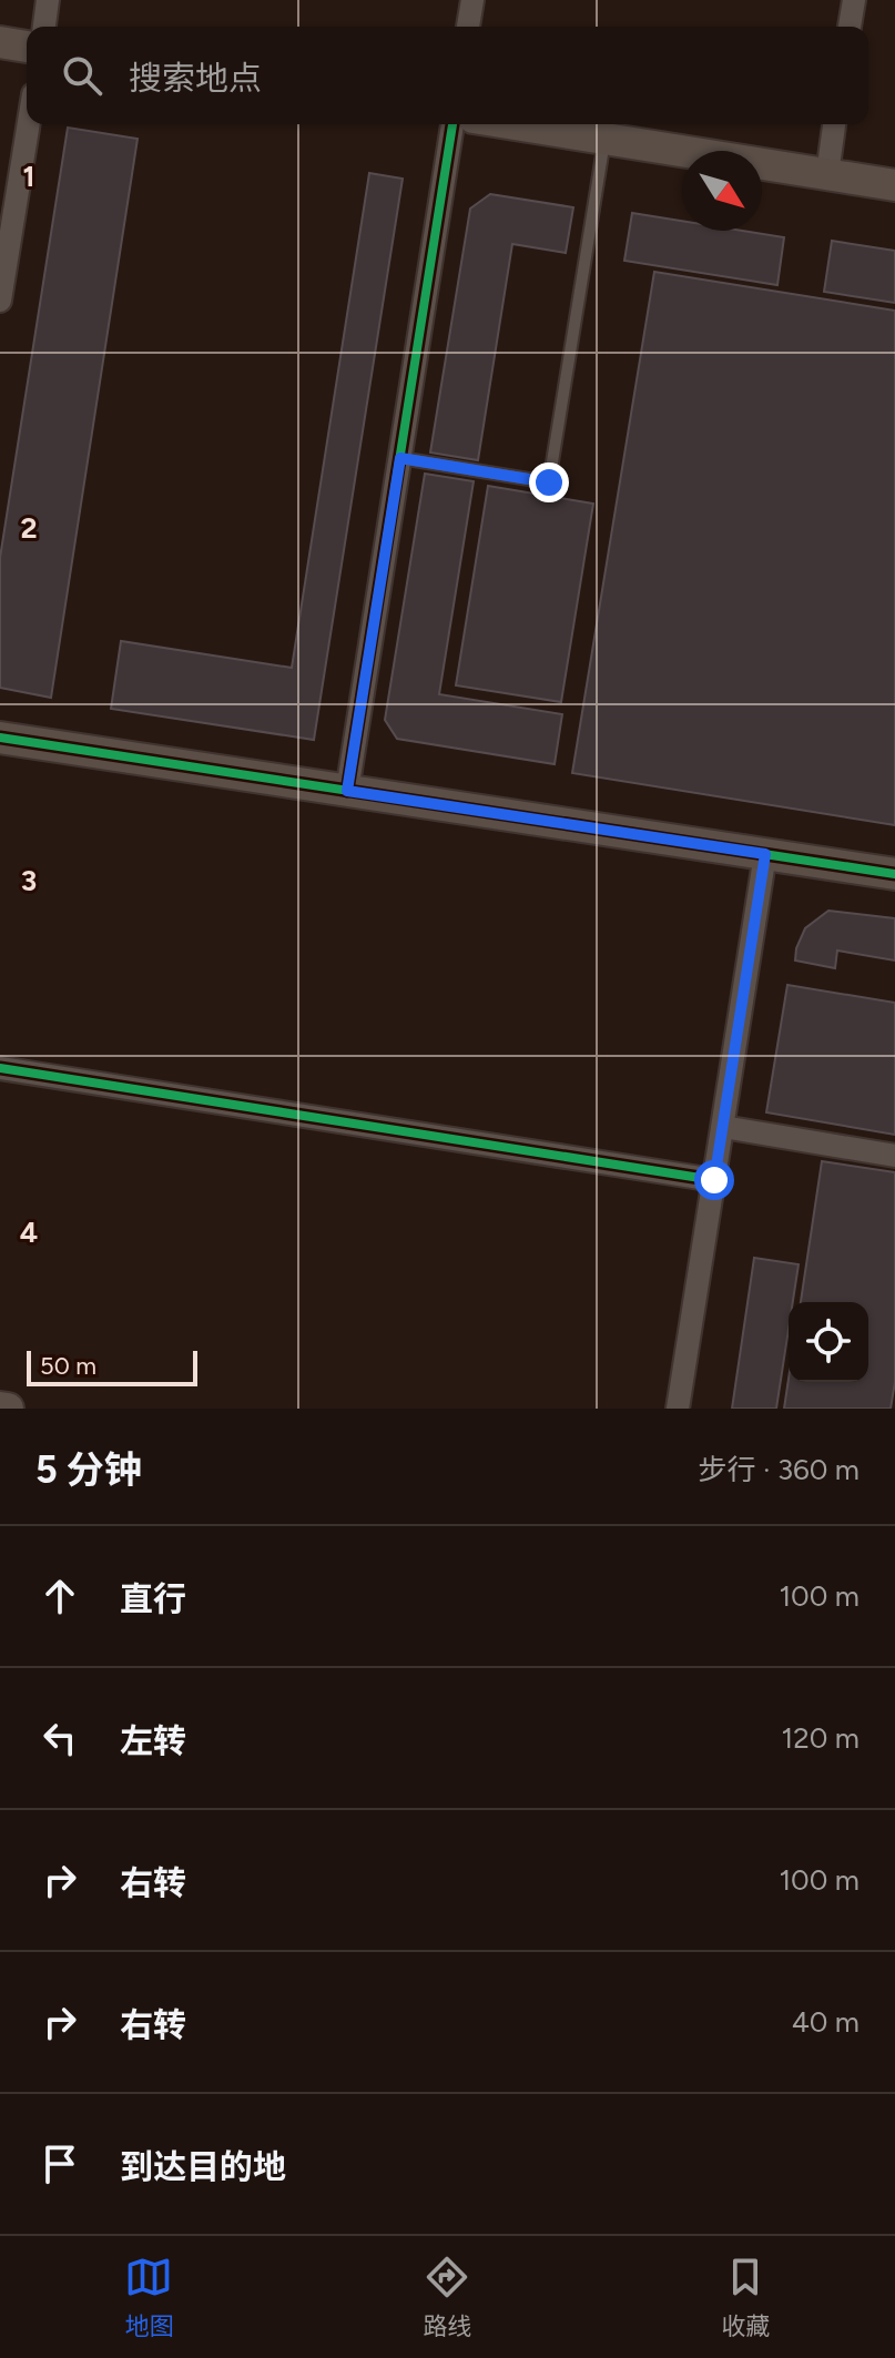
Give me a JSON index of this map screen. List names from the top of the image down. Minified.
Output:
{"scale_bar":"50 m","north":"bottom right","page":{"search":"搜索地点","scale":"50 m","heading":["5 分钟","步行 · 360 m"],"list":[["直行","100 m"],["左转","120 m"],["右转","100 m"],["右转","40 m"],"到达目的地"],"nav":["地图","路线","收藏"]},"grid":{"rows":["1","2","3","4"]}}
